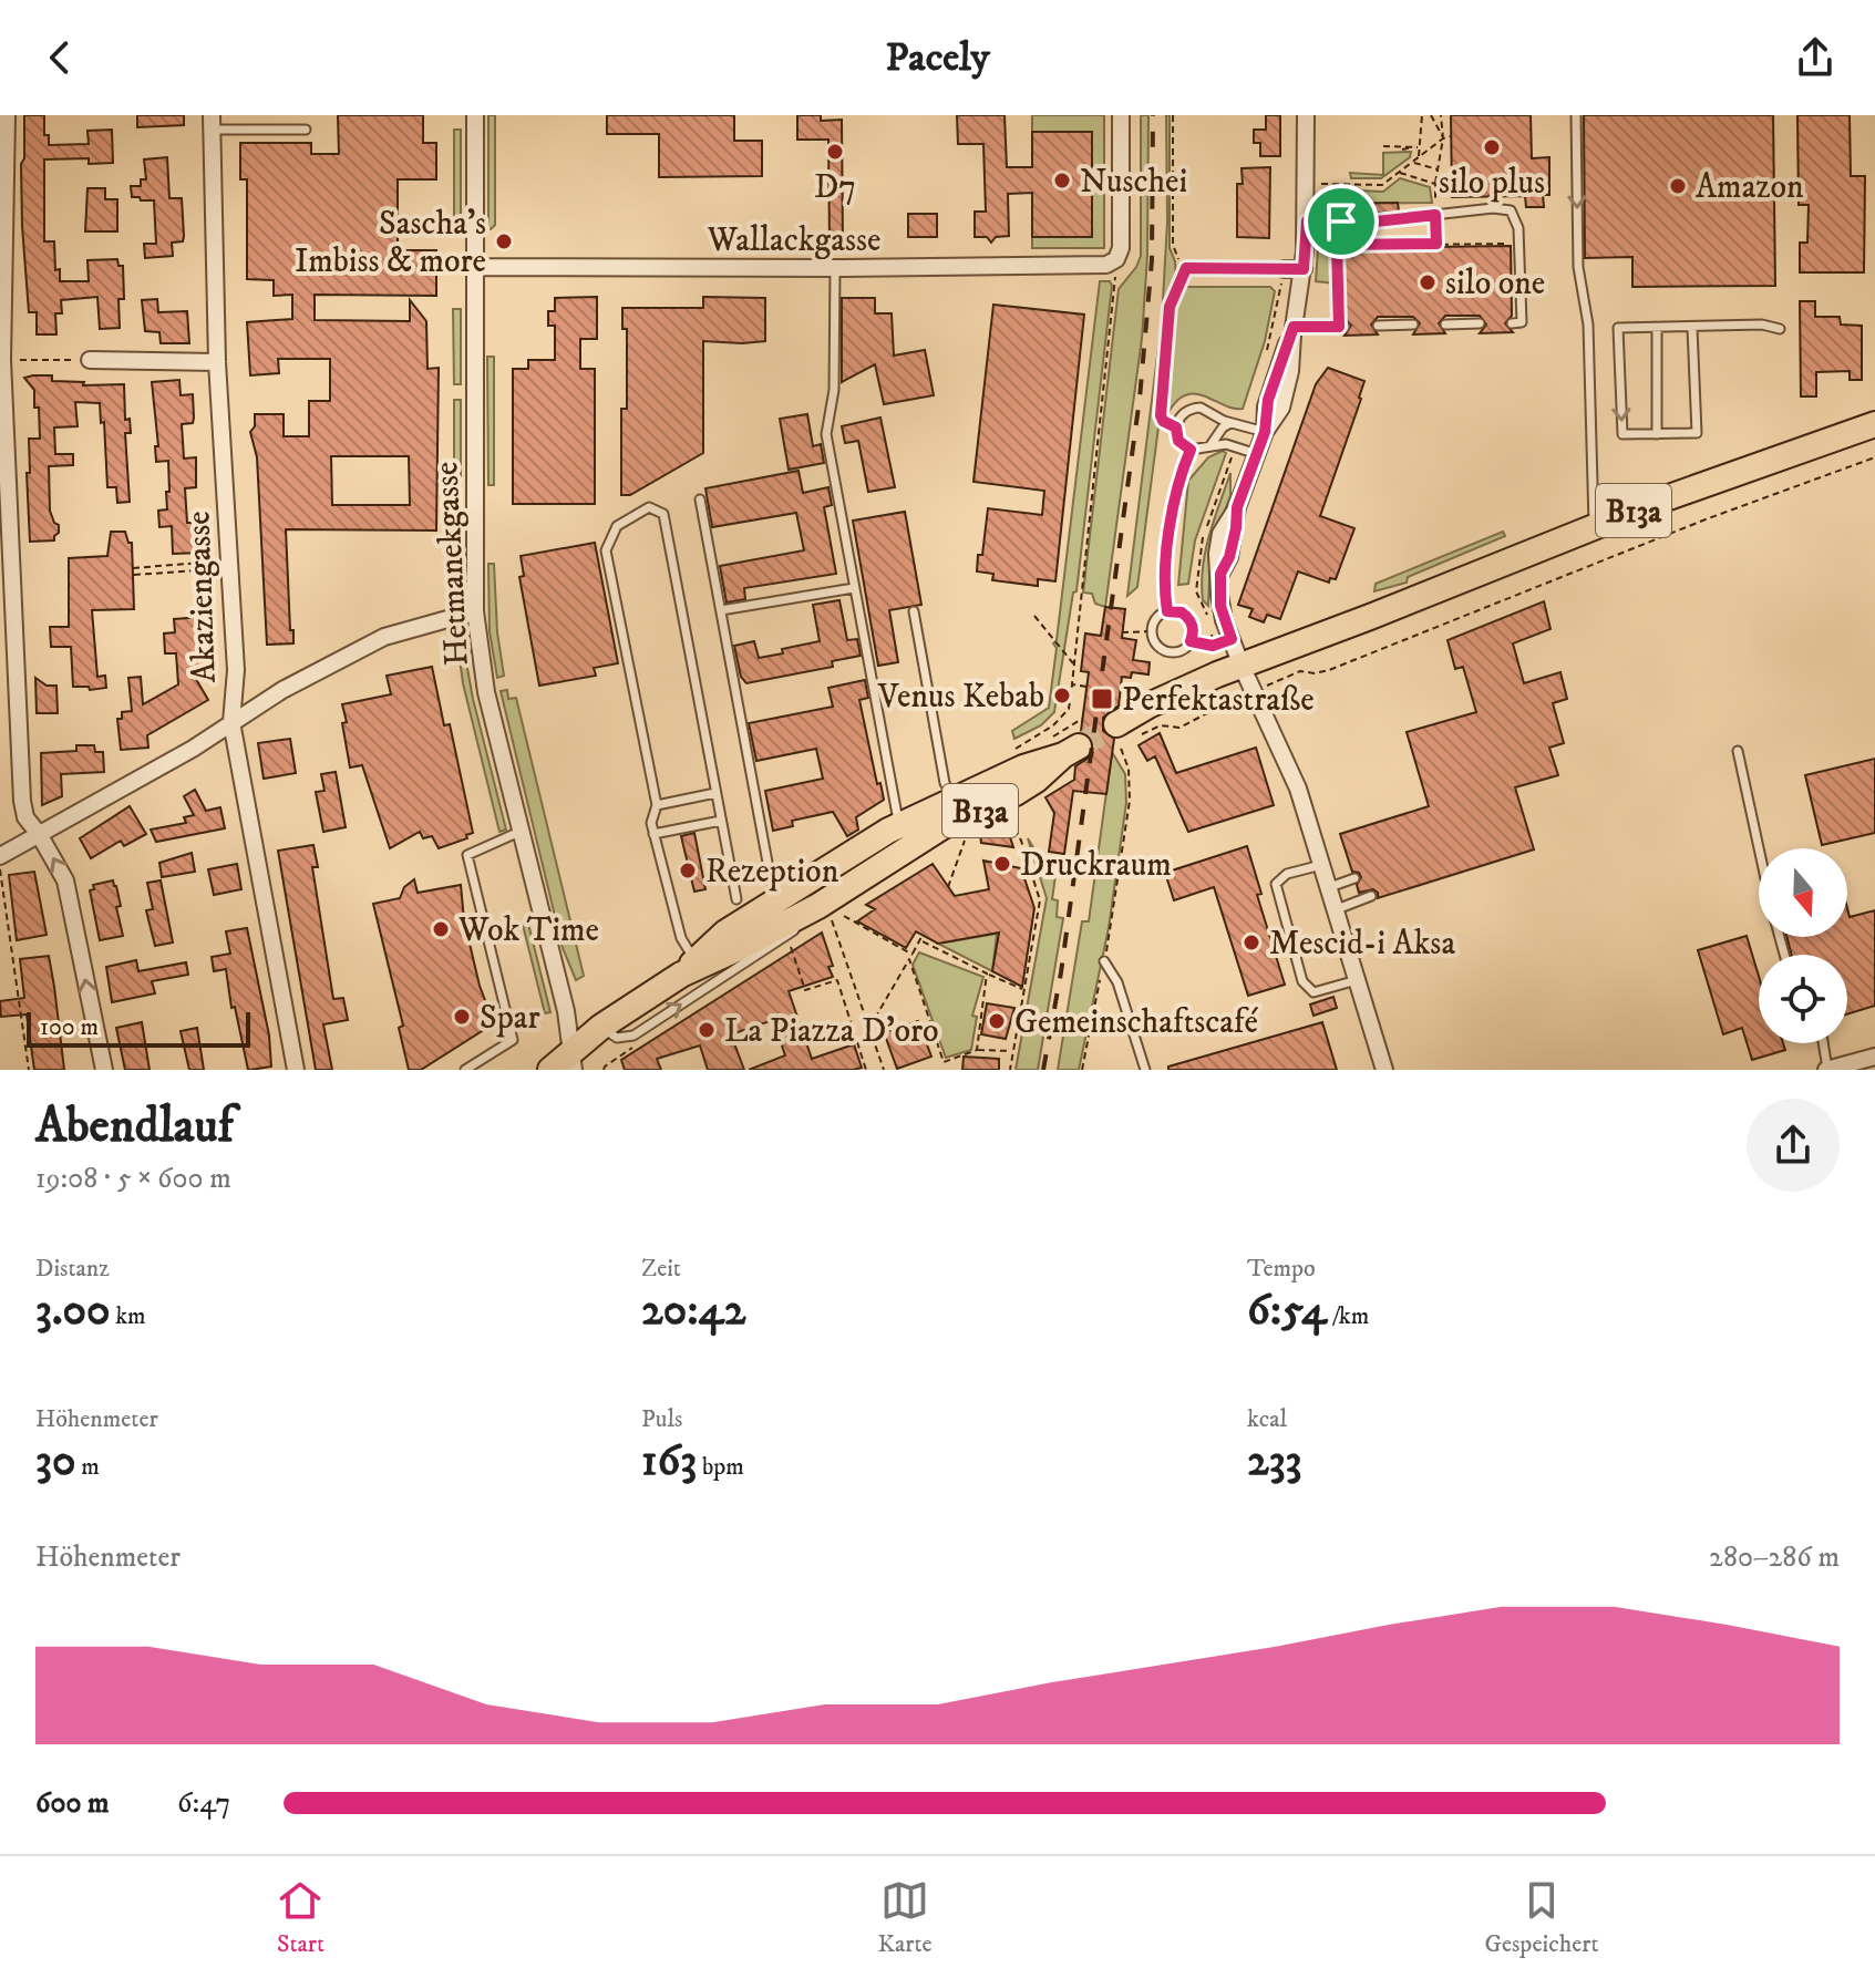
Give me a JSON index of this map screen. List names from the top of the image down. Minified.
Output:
{"streets":{"main road":["B13a"],"street":["Wallackgasse","Hetmanekgasse","Akaziengasse"]},"crossings":[["Wallackgasse","Hetmanekgasse"],["B13a","Hetmanekgasse"]],"places":{"other":["silo plus","D7","Nuschei","Amazon","Sascha's Imbiss & more","silo one","Venus Kebab","Druckraum","Rezeption","Wok Time","Mescid-i Aksa","Spar","Gemeinschaftscafé","La Piazza D'oro"],"transit":["Perfektastraße"]},"scale_bar":"100 m","north":"bottom","page":{"header":"Pacely","scale":"100 m","heading":["Abendlauf","19:08 · 5 × 600 m"],"stats":[["Distanz","3.00 km"],["Zeit","20:42"],["Tempo","6:54 /km"],["Höhenmeter","30 m"],["Puls","163 bpm"],["kcal","233"]],"chart":["Höhenmeter","280–286 m"],"list":[{"name":"600 m","note":"6:47"}],"tabs":["Start","Karte","Gespeichert"]}}
